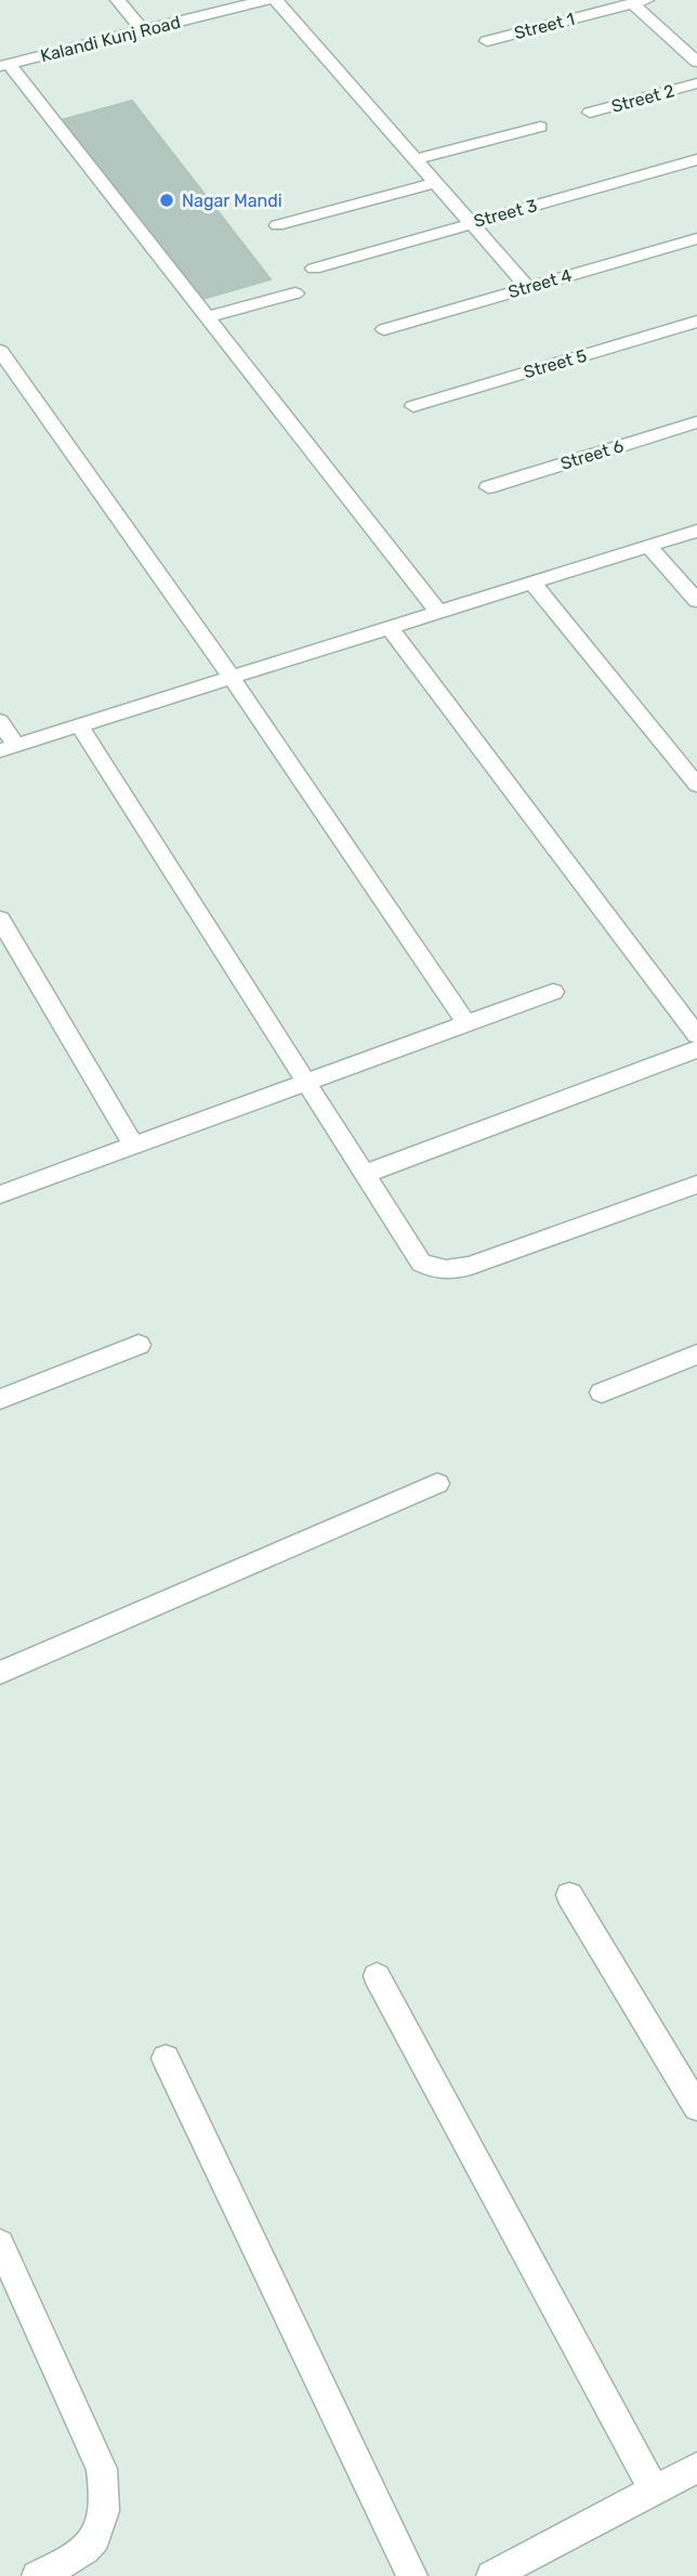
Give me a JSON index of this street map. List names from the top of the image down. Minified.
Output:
{"streets":{"street":["Street 1","Kalandi Kunj Road","Street 2","Street 3","Street 4","Street 5","Street 6"]},"places":["Nagar Mandi"]}
